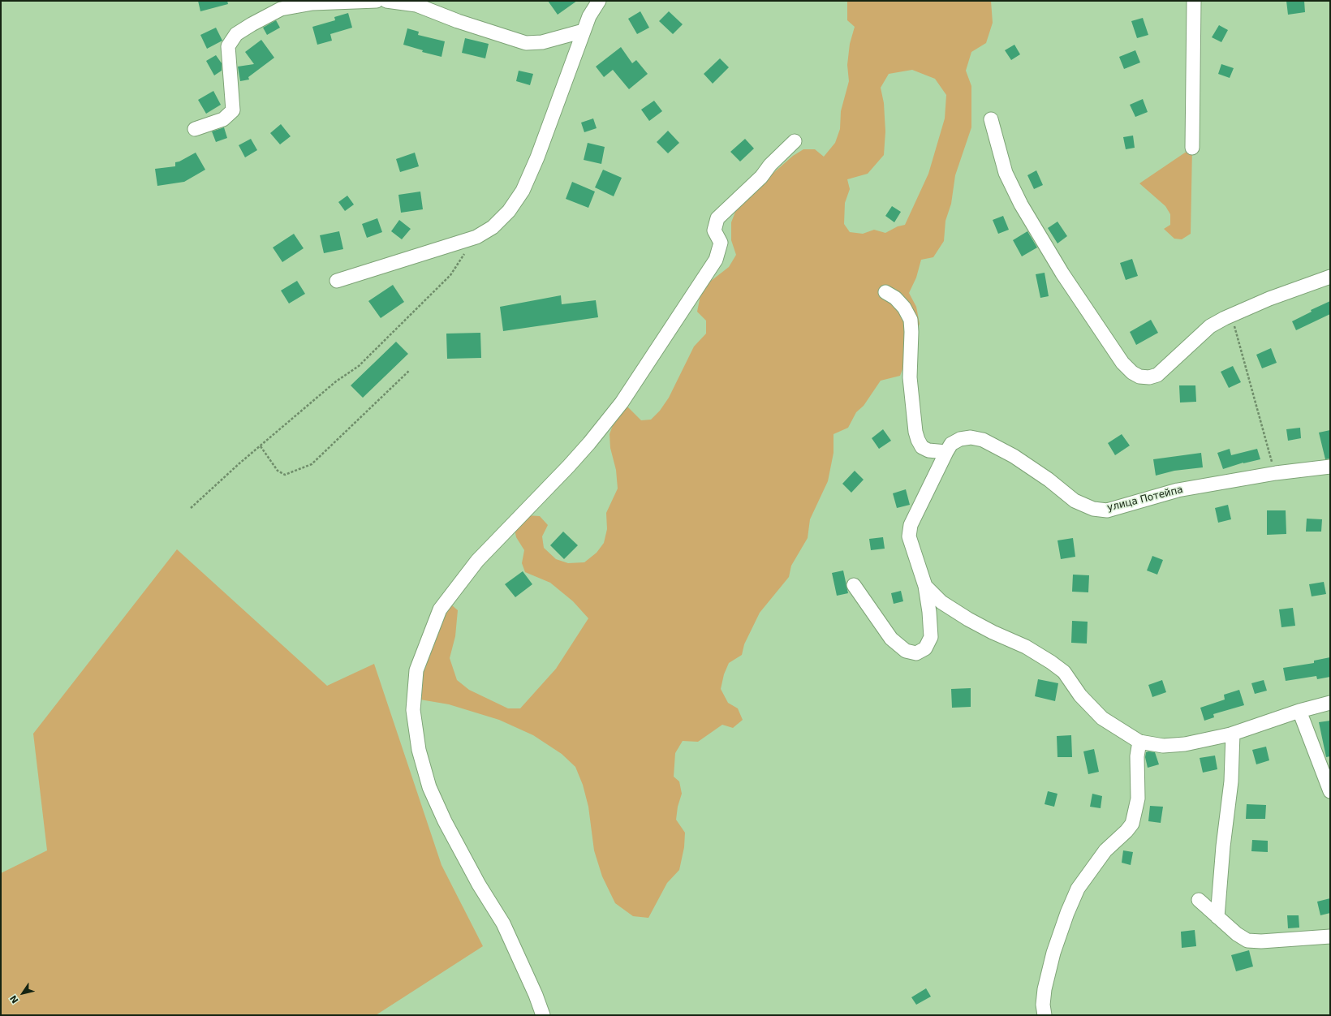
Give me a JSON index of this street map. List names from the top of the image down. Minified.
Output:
{"streets":{"street":["улица Потейпа"]},"north":"bottom left"}
